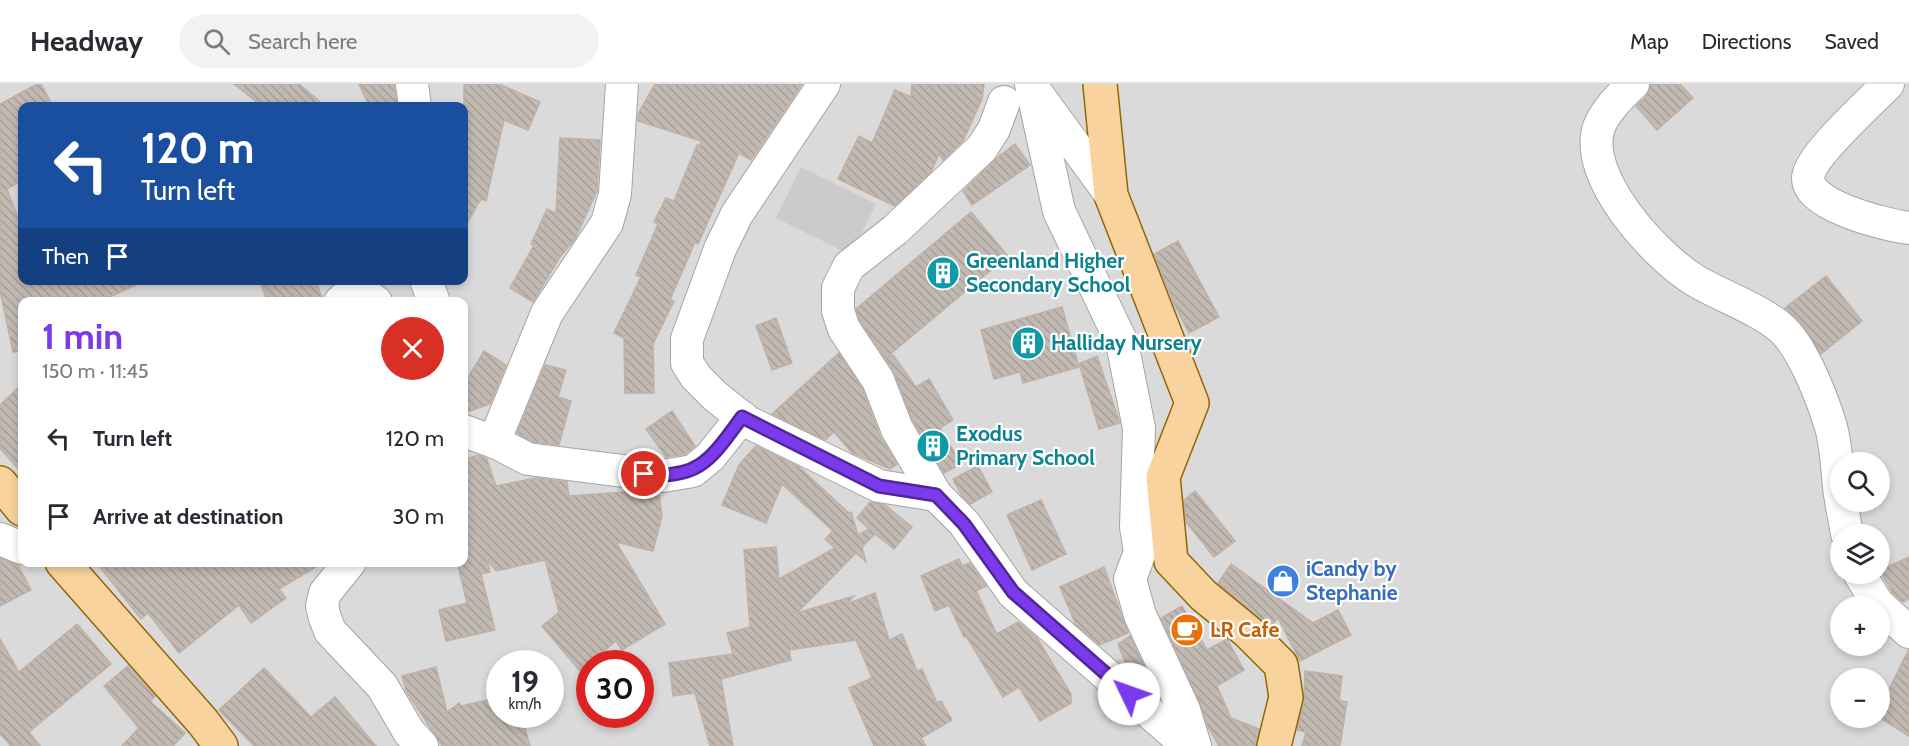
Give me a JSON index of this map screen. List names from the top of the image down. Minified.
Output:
{"places":{"building":["Greenland Higher Secondary School","Halliday Nursery","Exodus Primary School"],"shop":["iCandy by Stephanie"],"cafe":["LR Cafe"]},"page":{"header":"Headway","search":"Search here","nav":["Map","Directions","Saved"],"turn":["120 m","Turn left"],"then":"Then","heading":["1 min","150 m · 11:45"],"list":[{"name":"Turn left","value":"120 m"},{"name":"Arrive at destination","value":"30 m"}],"map_buttons":["+","−"],"speed":"19 km/h","limit":"30"}}
